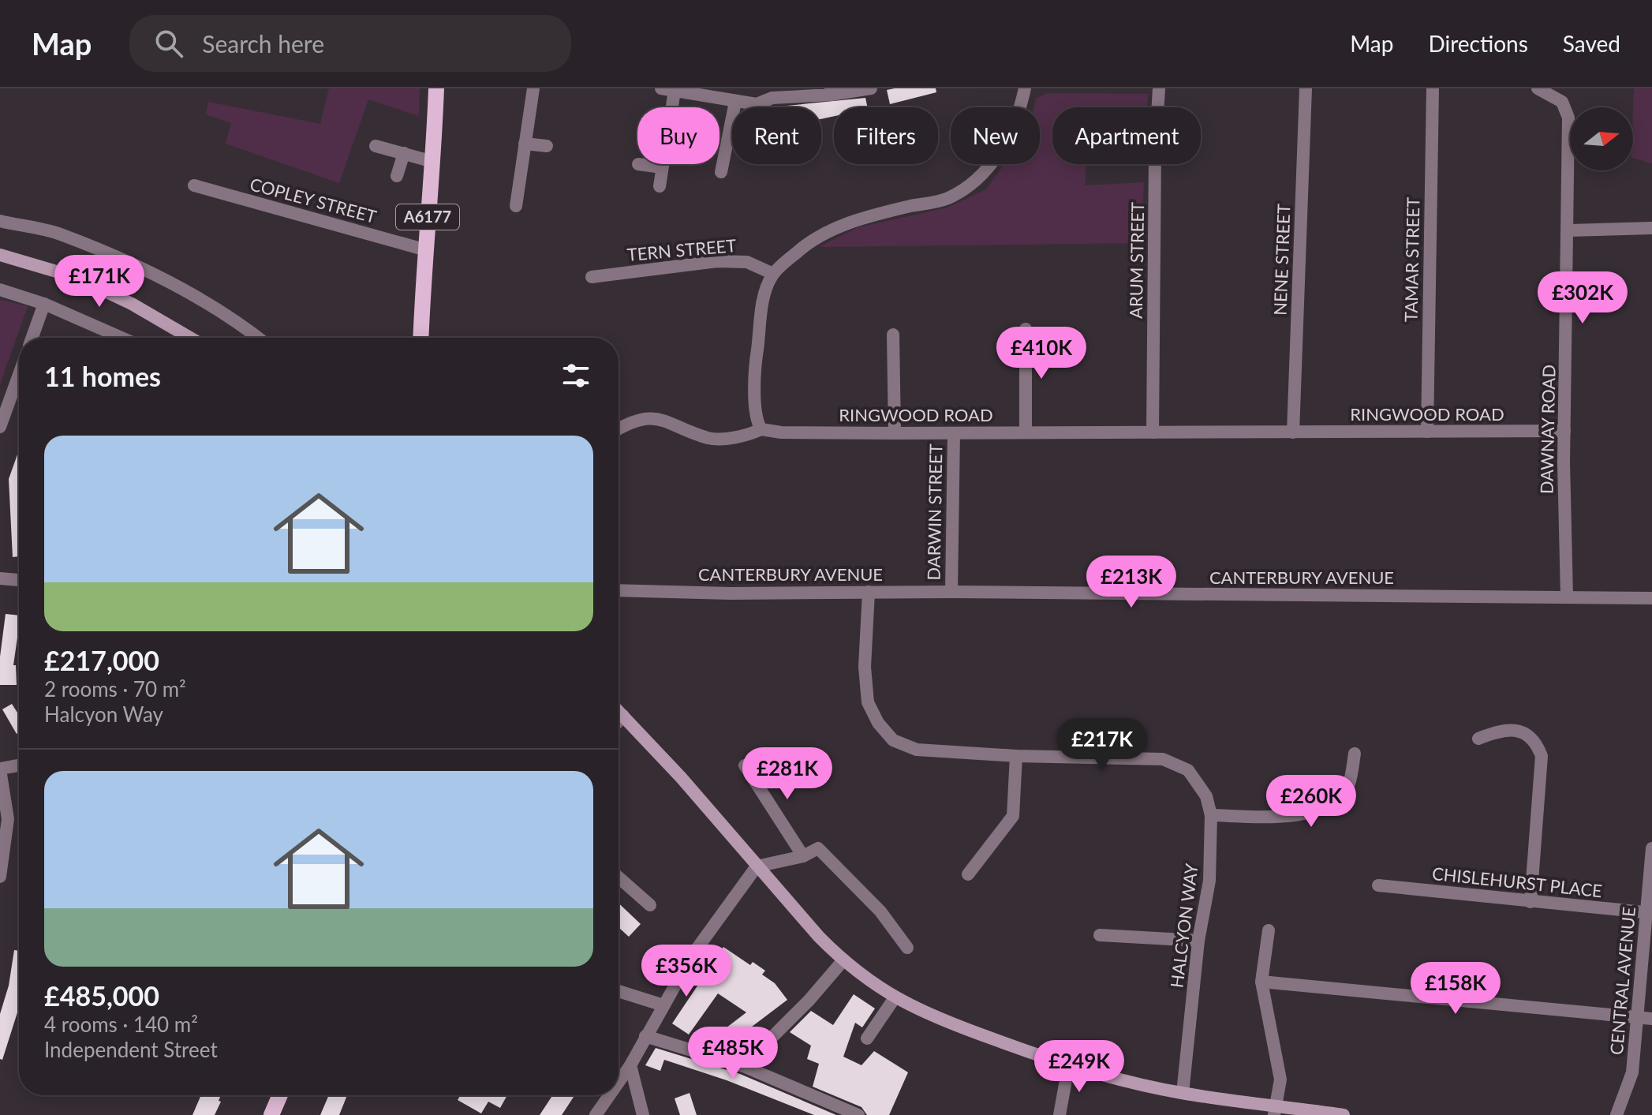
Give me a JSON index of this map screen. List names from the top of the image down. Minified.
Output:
{"streets":{"main road":["A6177"],"street":["COPLEY STREET","TERN STREET","NENE STREET","TAMAR STREET","ARUM STREET","RINGWOOD ROAD","DAWNAY ROAD","DARWIN STREET","CANTERBURY AVENUE","CHISLEHURST PLACE","HALCYON WAY","CENTRAL AVENUE"]},"crossings":[["COPLEY STREET","A6177"],["NENE STREET","RINGWOOD ROAD"],["TAMAR STREET","RINGWOOD ROAD"],["ARUM STREET","RINGWOOD ROAD"],["RINGWOOD ROAD","DAWNAY ROAD"],["RINGWOOD ROAD","DARWIN STREET"],["DAWNAY ROAD","CANTERBURY AVENUE"],["DARWIN STREET","CANTERBURY AVENUE"],["CANTERBURY AVENUE","HALCYON WAY"],["CHISLEHURST PLACE","CENTRAL AVENUE"]],"north":"right","page":{"header":"Map","search":"Search here","nav":["Map","Directions","Saved"],"chip":["Buy","Rent","Filters","New","Apartment"],"price":["£171K","£302K","£410K","£213K","£217K","£281K","£260K","£356K","£158K","£485K","£249K"],"heading":"11 homes","list":[{"name":"£217,000","note":"2 rooms · 70 m² · Halcyon Way"},{"name":"£485,000","note":"4 rooms · 140 m² · Independent Street"}]}}
